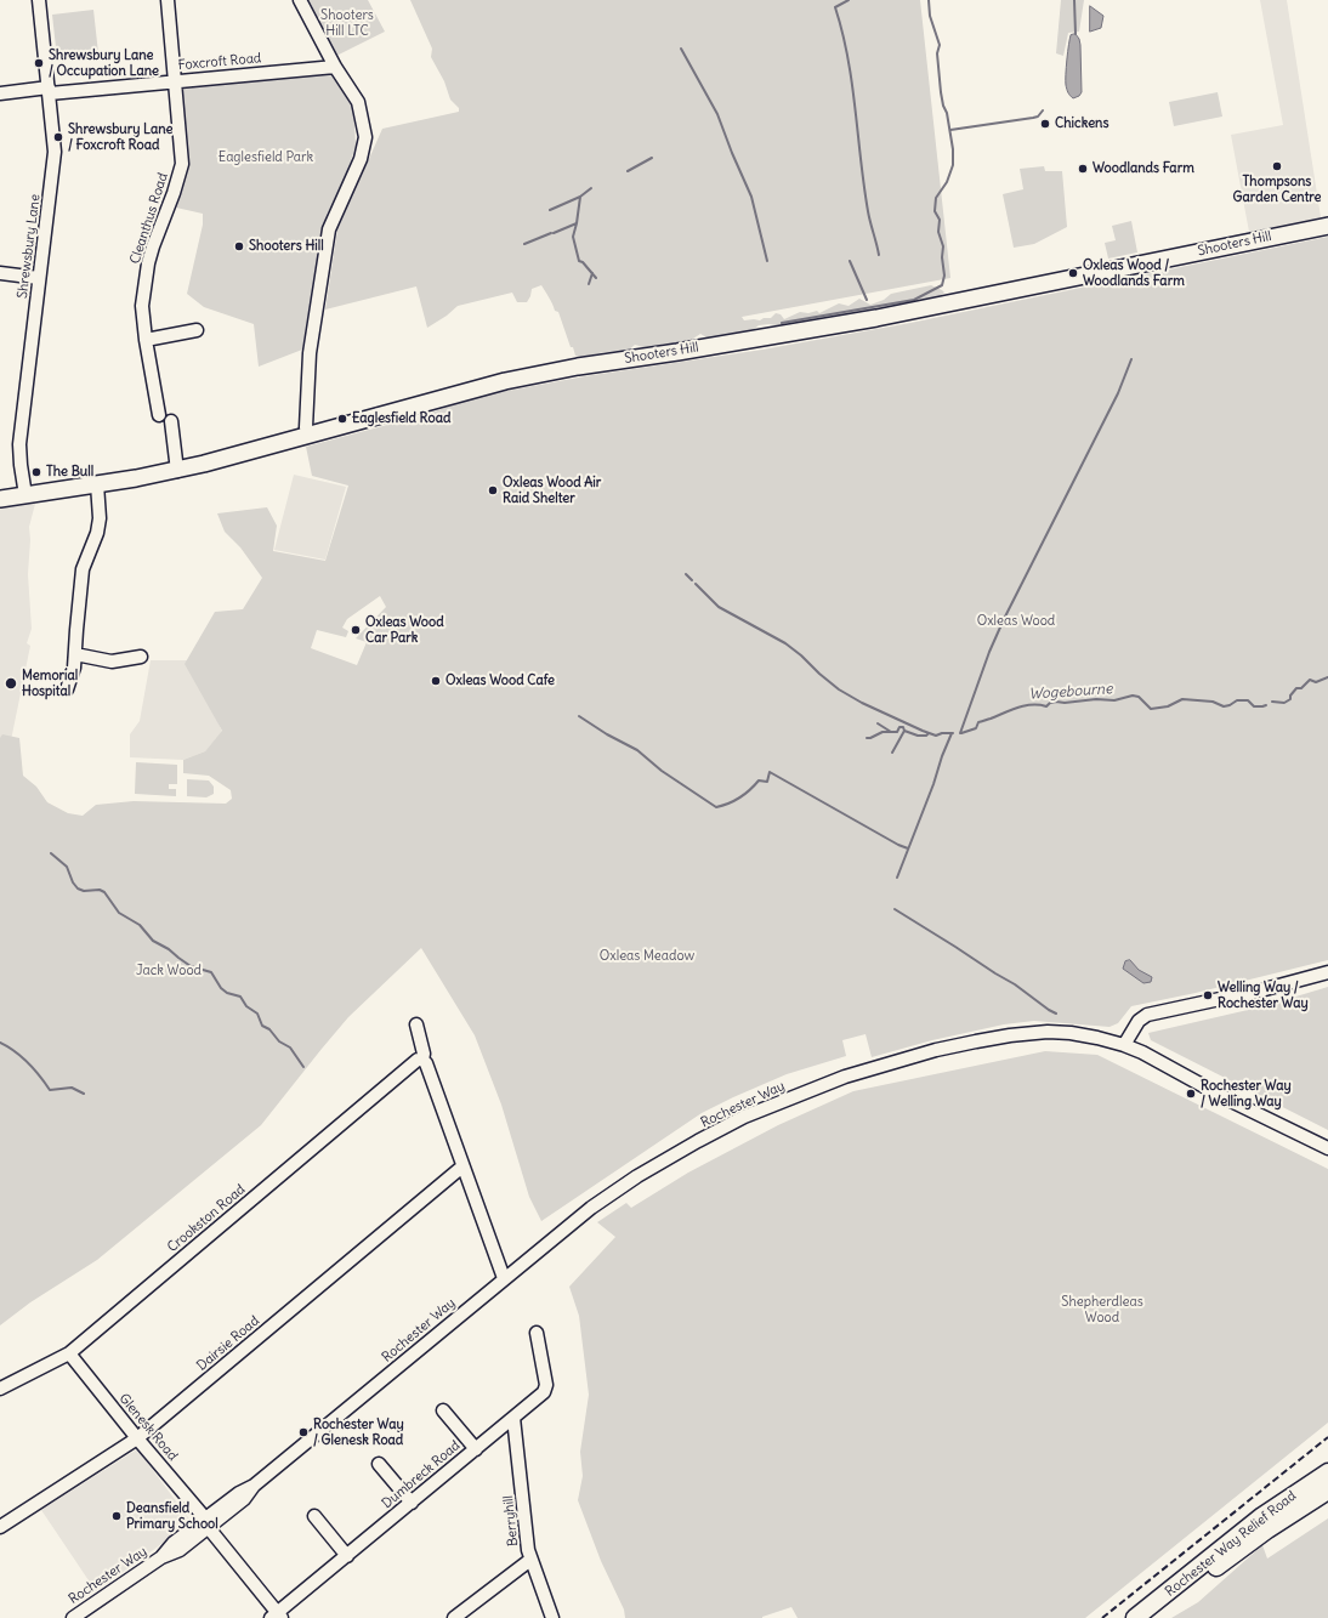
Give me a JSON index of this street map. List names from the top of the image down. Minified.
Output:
{"streets":{"highway":["Rochester Way Relief Road"],"main road":["Shooters Hill"],"street":["Foxcroft Road","Cleanthus Road","Shrewsbury Lane","Rochester Way","Crookston Road","Dairsie Road","Glenesk Road","Dumbreck Road","Berryhill"]},"crossings":[["Foxcroft Road","Cleanthus Road"],["Foxcroft Road","Shrewsbury Lane"],["Shooters Hill","Shrewsbury Lane"],["Rochester Way","Glenesk Road"],["Crookston Road","Glenesk Road"],["Dairsie Road","Glenesk Road"],["Glenesk Road","Dumbreck Road"],["Dumbreck Road","Berryhill"]],"water":["Wogebourne"],"parks":["Shooters Hill LTC","Eaglesfield Park","Oxleas Wood","Oxleas Meadow","Jack Wood","Shepherdleas Wood"],"places":["Shrewsbury Lane / Occupation Lane","Chickens","Shrewsbury Lane / Foxcroft Road","Thompsons Garden Centre","Woodlands Farm","Shooters Hill","Oxleas Wood / Woodlands Farm","Eaglesfield Road","The Bull","Oxleas Wood Air Raid Shelter","Oxleas Wood Car Park","Oxleas Wood Cafe","Memorial Hospital","Welling Way / Rochester Way","Rochester Way / Welling Way","Rochester Way / Glenesk Road","Deansfield Primary School"]}
